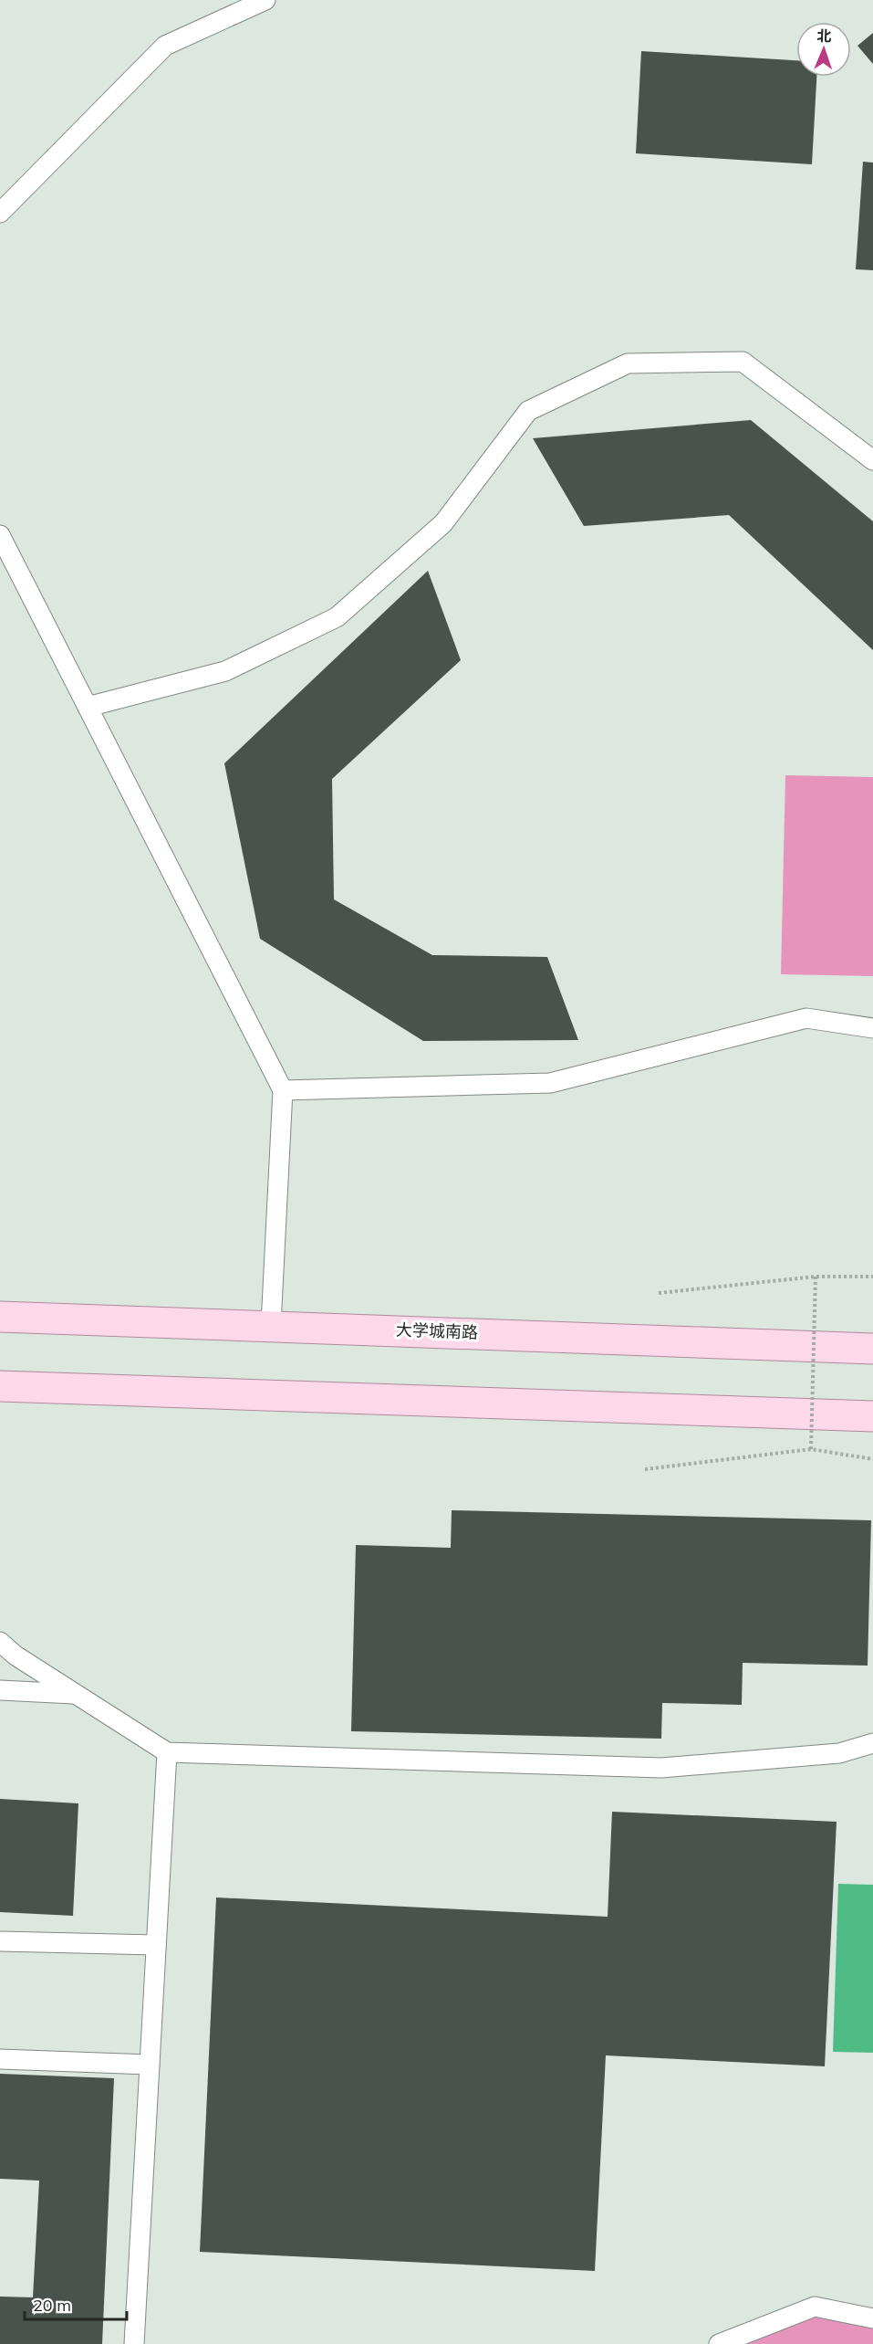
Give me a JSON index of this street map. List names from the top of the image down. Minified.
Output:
{"streets":{"main road":["大学城南路"]},"scale_bar":"20 m","north":"top"}
